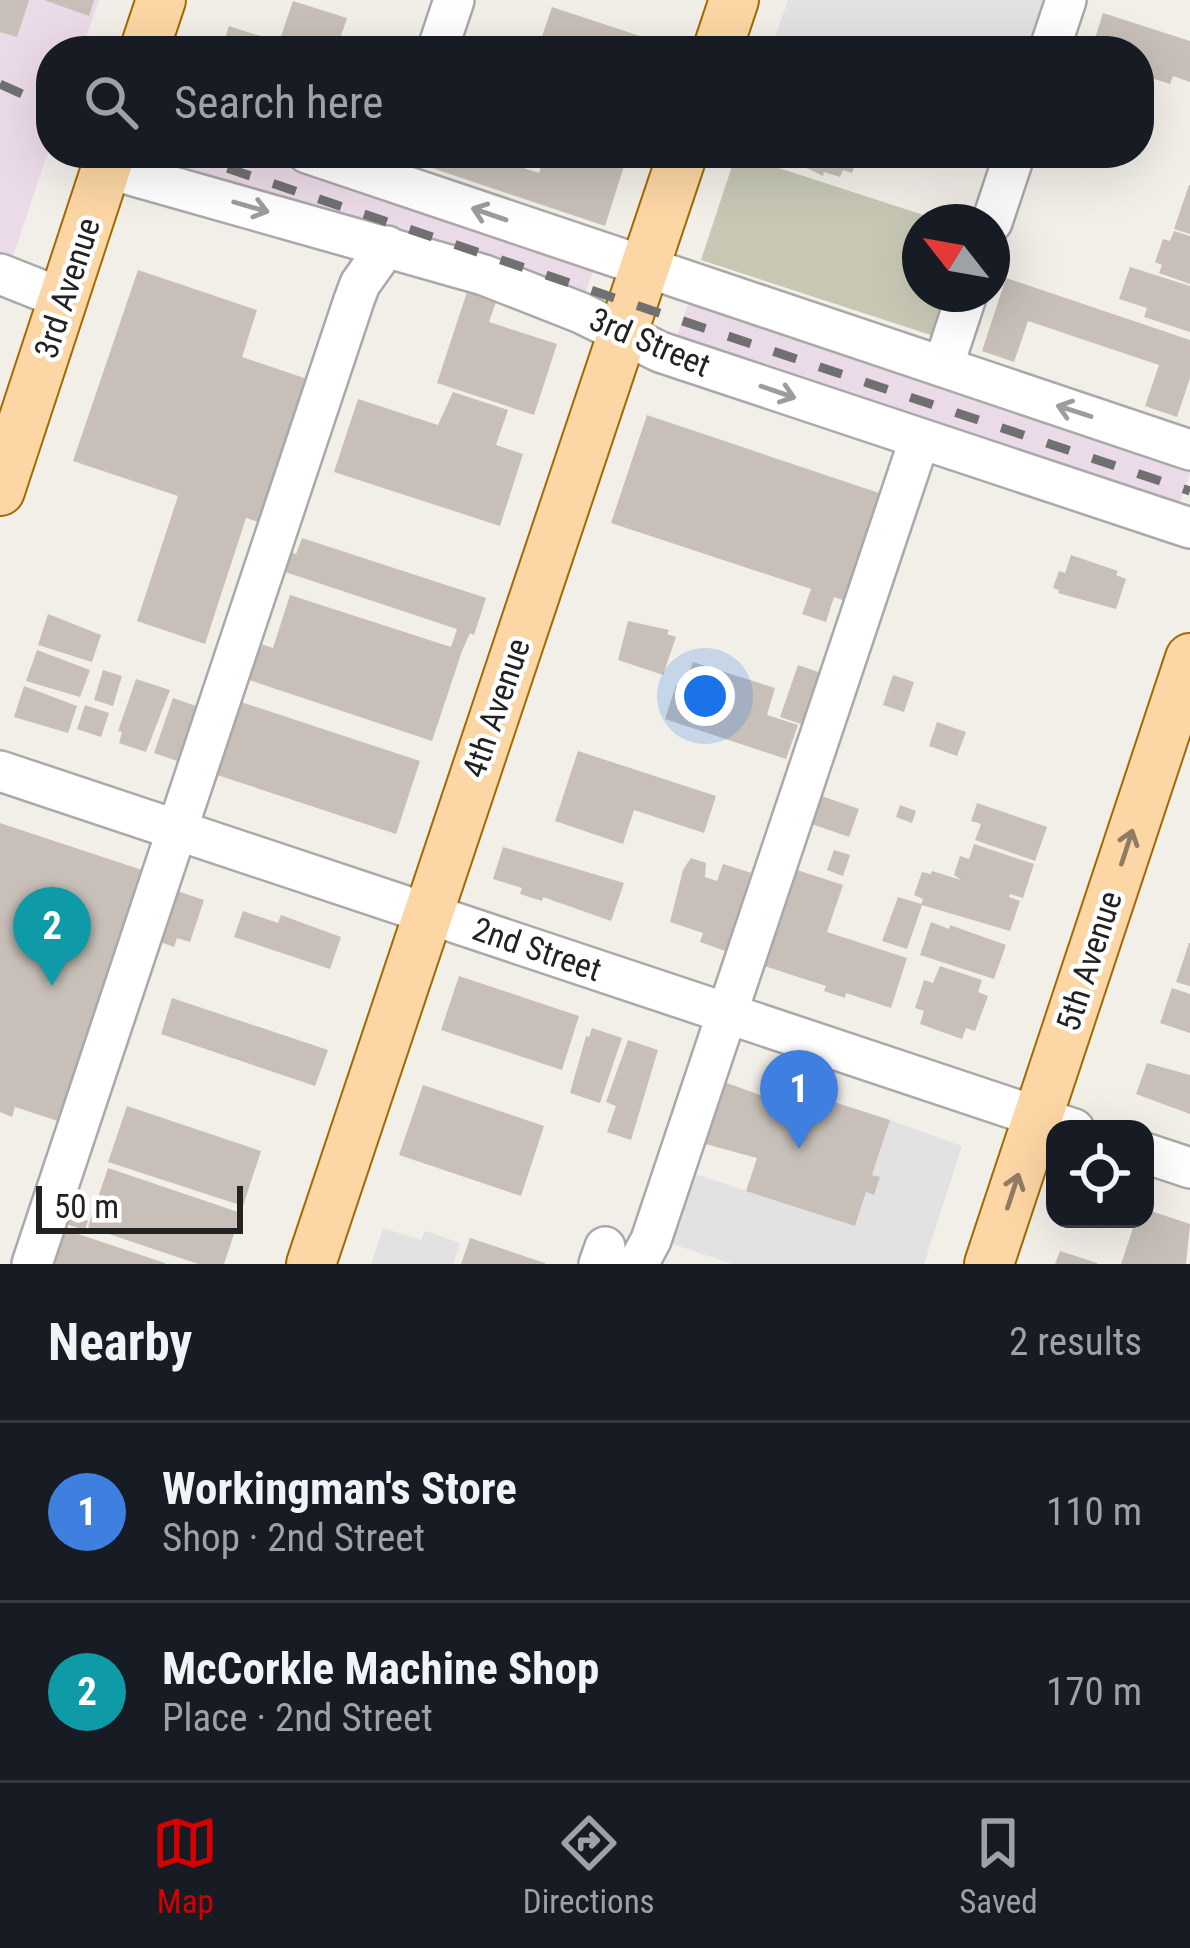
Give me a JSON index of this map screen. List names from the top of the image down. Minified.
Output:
{"streets":{"main road":["3rd Avenue","4th Avenue","5th Avenue"],"street":["3rd Street","2nd Street"]},"crossings":[["3rd Street","4th Avenue"],["4th Avenue","2nd Street"]],"one_way":["5th Avenue"],"scale_bar":"50 m","north":"top left","page":{"search":"Search here","pins":["2","1"],"scale":"50 m","heading":["Nearby","2 results"],"list":[{"mark":"1","name":"Workingman's Store","note":"Shop · 2nd Street","value":"110 m"},{"mark":"2","name":"McCorkle Machine Shop","note":"Place · 2nd Street","value":"170 m"}],"nav":["Map","Directions","Saved"]}}
